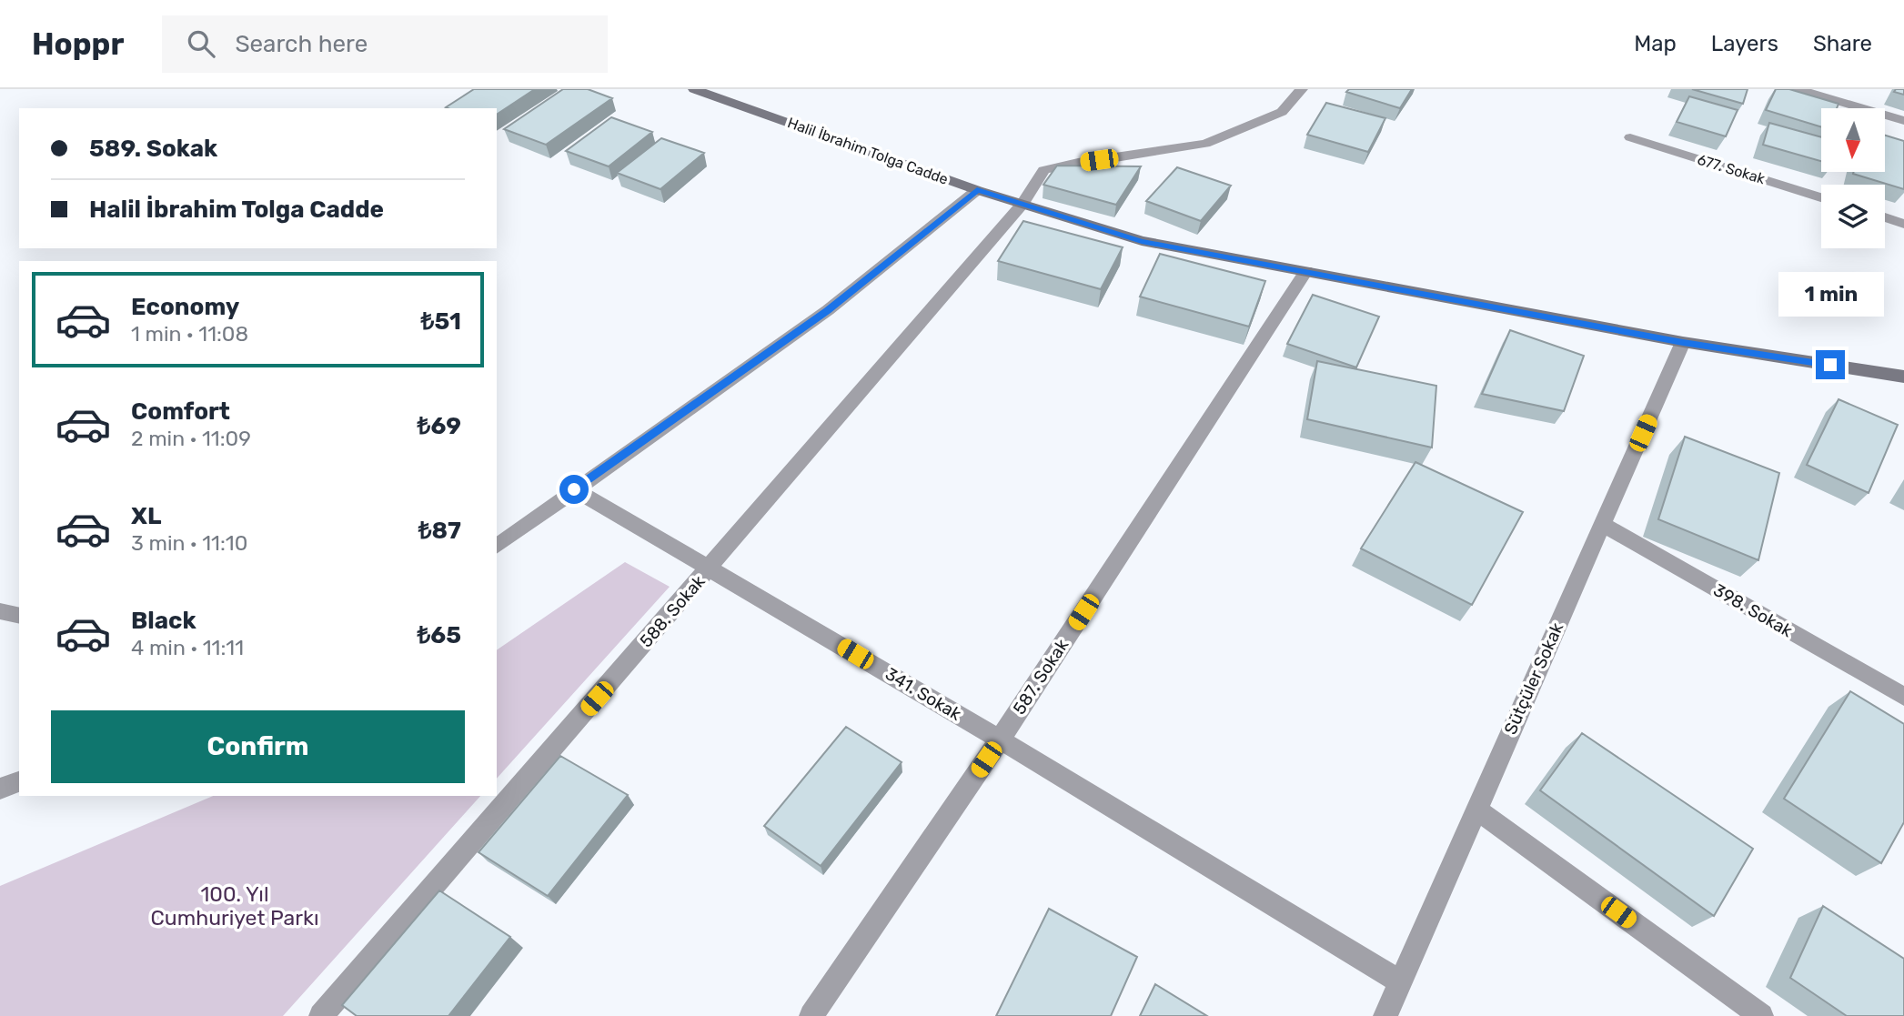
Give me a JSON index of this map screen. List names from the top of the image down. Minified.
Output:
{"streets":{"street":["Halil İbrahim Tolga Cadde","677. Sokak","398. Sokak","588. Sokak","587. Sokak","Sütçüler Sokak","341. Sokak"]},"crossings":[["Halil İbrahim Tolga Cadde","588. Sokak"],["Halil İbrahim Tolga Cadde","587. Sokak"],["Halil İbrahim Tolga Cadde","Sütçüler Sokak"],["398. Sokak","Sütçüler Sokak"],["588. Sokak","341. Sokak"],["587. Sokak","341. Sokak"],["Sütçüler Sokak","341. Sokak"]],"parks":["100. Yıl Cumhuriyet Parkı"],"north":"bottom","page":{"header":"Hoppr","search":"Search here","nav":["Map","Layers","Share"],"banner":["589. Sokak","Halil İbrahim Tolga Cadde"],"bubble":"1 min","list":[{"name":"Economy","note":"1 min · 11:08","value":"₺51"},{"name":"Comfort","note":"2 min · 11:09","value":"₺69"},{"name":"XL","note":"3 min · 11:10","value":"₺87"},{"name":"Black","note":"4 min · 11:11","value":"₺65"}],"buttons":"Confirm"}}
